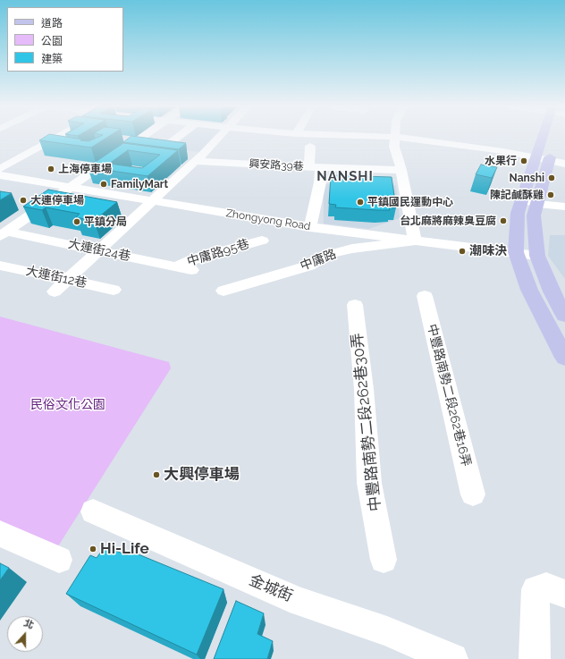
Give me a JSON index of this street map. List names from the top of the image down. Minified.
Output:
{"streets":{"street":["興安路39巷","Zhongyong Road","大連街24巷","中庸路95巷","中庸路","大連街12巷","中豐路南勢二段262巷16弄","中豐路南勢二段262巷30弄","金城街"]},"crossings":[["Zhongyong Road","中庸路"],["大連街24巷","中庸路95巷"]],"districts":["NANSHI"],"parks":["民俗文化公園"],"places":["水果行","上海停車場","Nanshi","FamilyMart","陳記鹹酥雞","大連停車場","平鎮國民運動中心","台北麻將麻辣臭豆腐","平鎮分局","潮味決","大興停車場","Hi-Life"],"legend":["道路","公園","建築"],"north":"top"}
